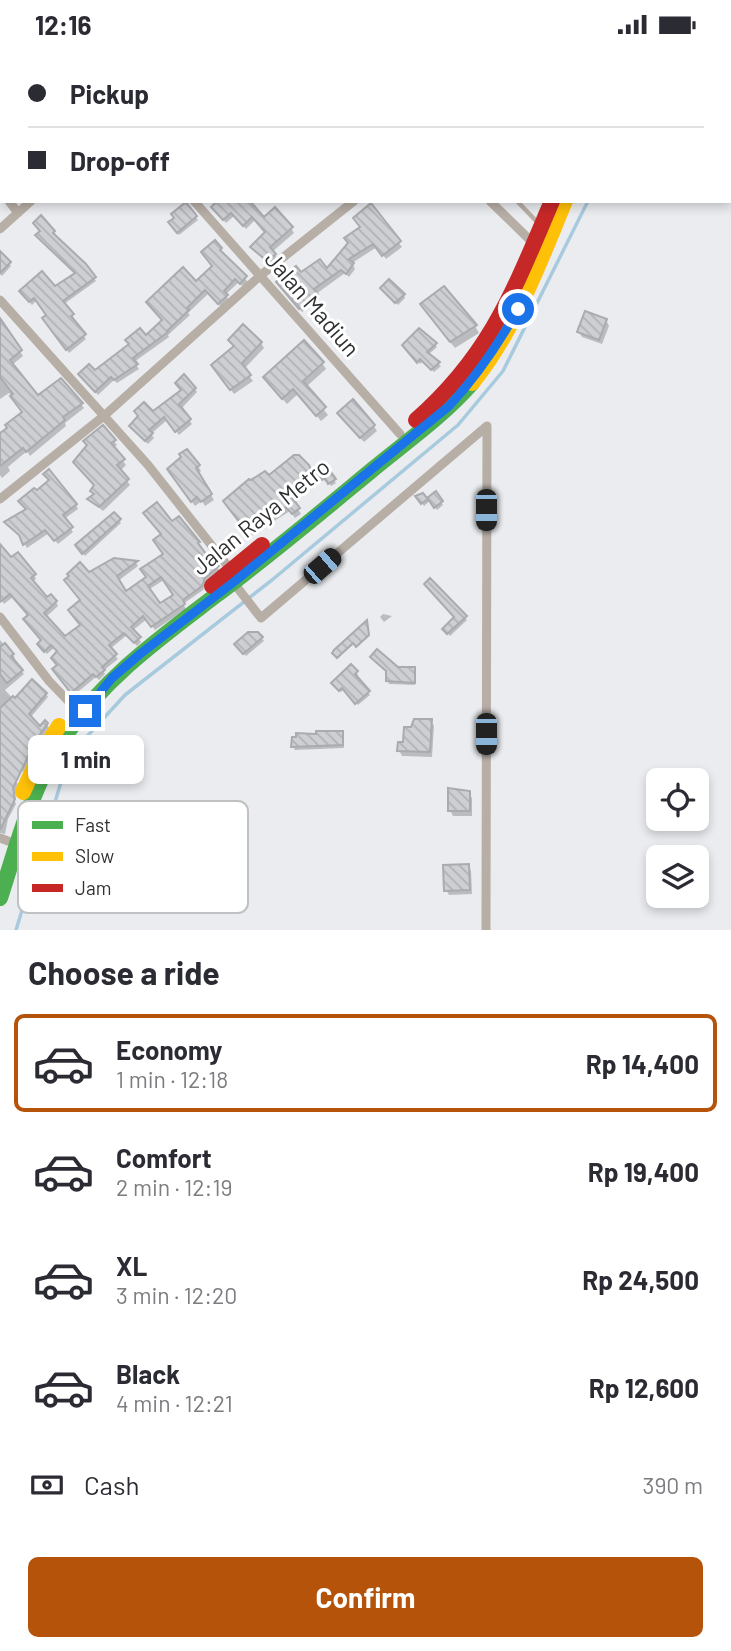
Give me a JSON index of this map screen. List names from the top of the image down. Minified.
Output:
{"streets":{"highway":["Jalan Raya Metro"],"street":["Jalan Madiun"]},"crossings":[["Jalan Madiun","Jalan Raya Metro"]],"legend":["Fast","Slow","Jam"],"page":{"status":"12:16","banner":["Pickup","Drop-off"],"bubble":"1 min","heading":"Choose a ride","list":[{"name":"Economy","note":"1 min · 12:18","value":"Rp 14,400"},{"name":"Comfort","note":"2 min · 12:19","value":"Rp 19,400"},{"name":"XL","note":"3 min · 12:20","value":"Rp 24,500"},{"name":"Black","note":"4 min · 12:21","value":"Rp 12,600"}],"pay":["Cash","390 m"],"buttons":"Confirm"}}
